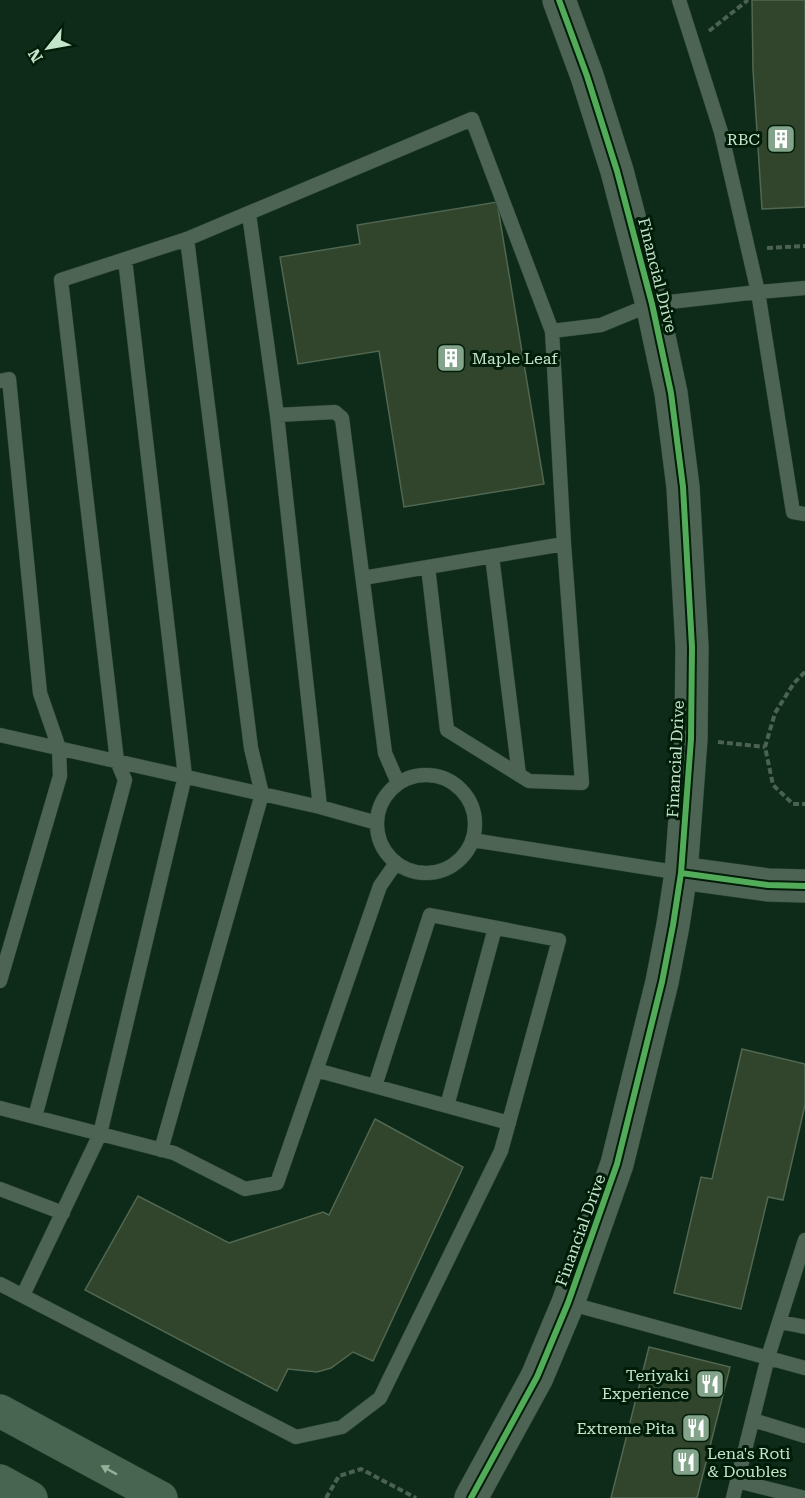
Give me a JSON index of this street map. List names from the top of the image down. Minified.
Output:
{"streets":{"street":["Financial Drive"]},"places":{"building":["RBC","Maple Leaf"],"restaurant":["Teriyaki Experience","Extreme Pita","Lena's Roti & Doubles"]},"north":"bottom left"}
